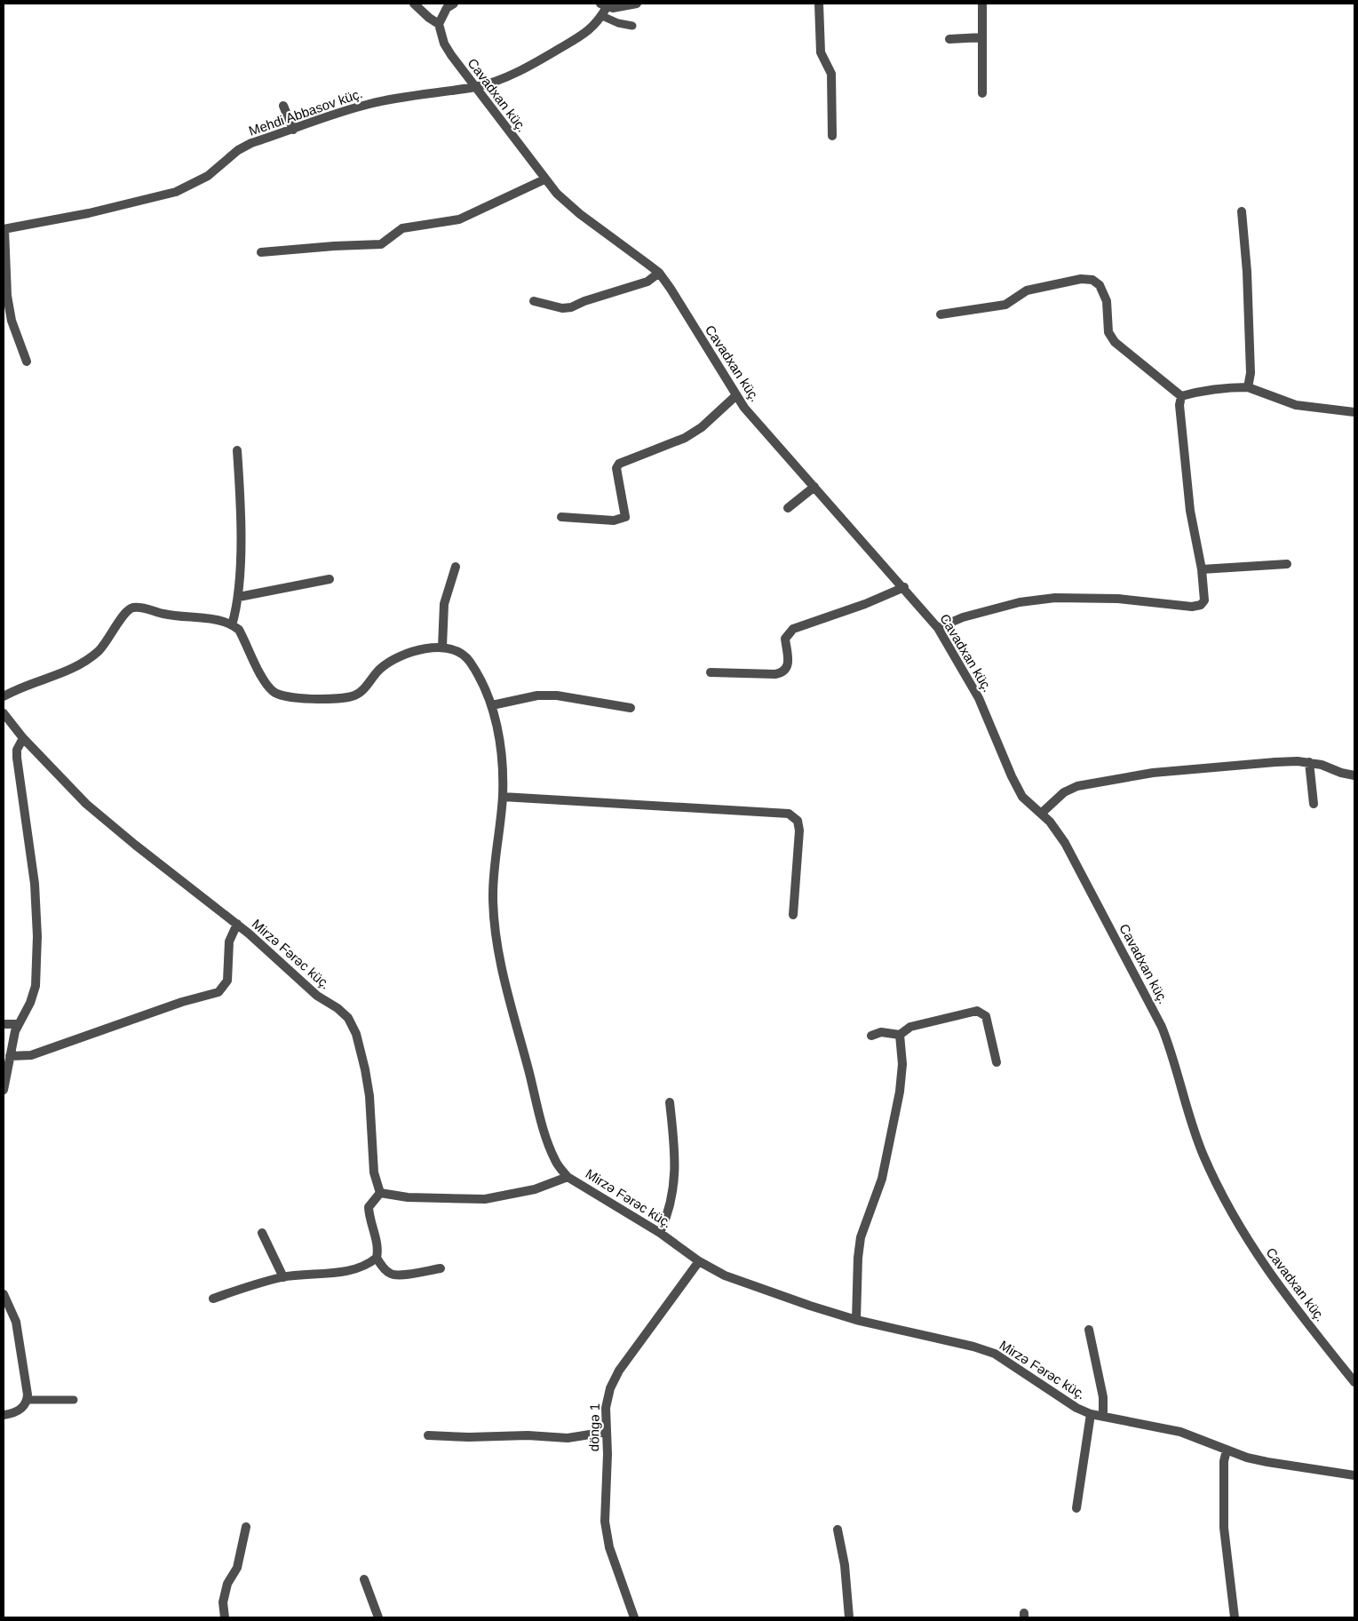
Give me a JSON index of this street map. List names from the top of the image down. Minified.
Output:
{"streets":{"street":["Cavadxan küç.","Mehdi Abbasov küç.","Mirzə Fərəc küç.","döngə 1"]},"crossings":[["Cavadxan küç.","Mehdi Abbasov küç."],["Mirzə Fərəc küç.","döngə 1"]]}
